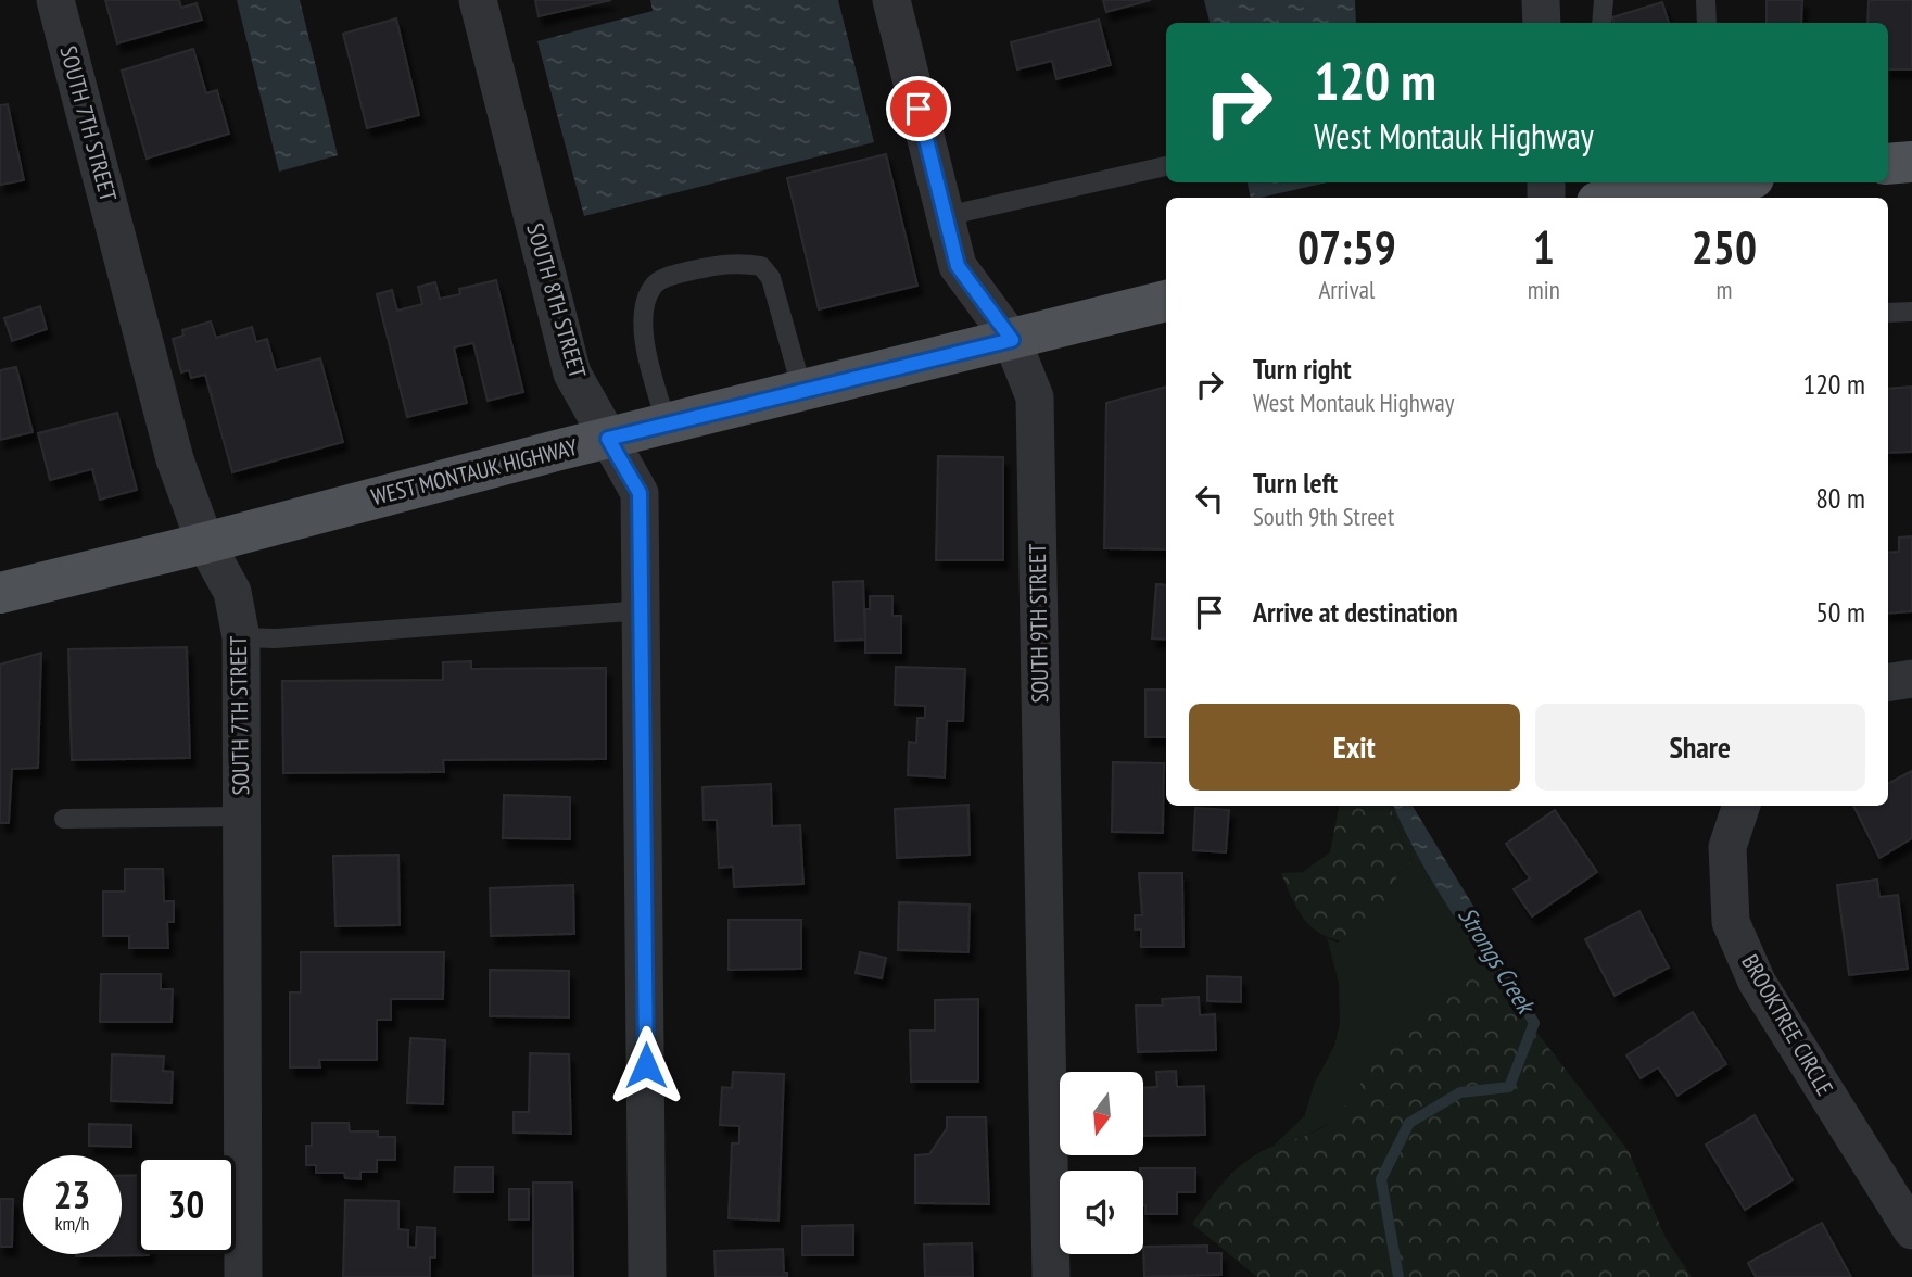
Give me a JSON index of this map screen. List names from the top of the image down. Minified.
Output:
{"streets":{"main road":["WEST MONTAUK HIGHWAY"],"street":["SOUTH 7TH STREET","SOUTH 8TH STREET","SOUTH 9TH STREET","BROOKTREE CIRCLE"]},"crossings":[["SOUTH 7TH STREET","WEST MONTAUK HIGHWAY"],["SOUTH 8TH STREET","WEST MONTAUK HIGHWAY"],["WEST MONTAUK HIGHWAY","SOUTH 9TH STREET"]],"water":["Strongs Creek"],"north":"bottom","page":{"turn":["120 m","West Montauk Highway"],"eta":["07:59","Arrival","1","min","250","m"],"list":[{"name":"Turn right","note":"West Montauk Highway","value":"120 m"},{"name":"Turn left","note":"South 9th Street","value":"80 m"},{"name":"Arrive at destination","value":"50 m"}],"buttons":["Exit","Share"],"speed":"23 km/h","limit":"30"}}
